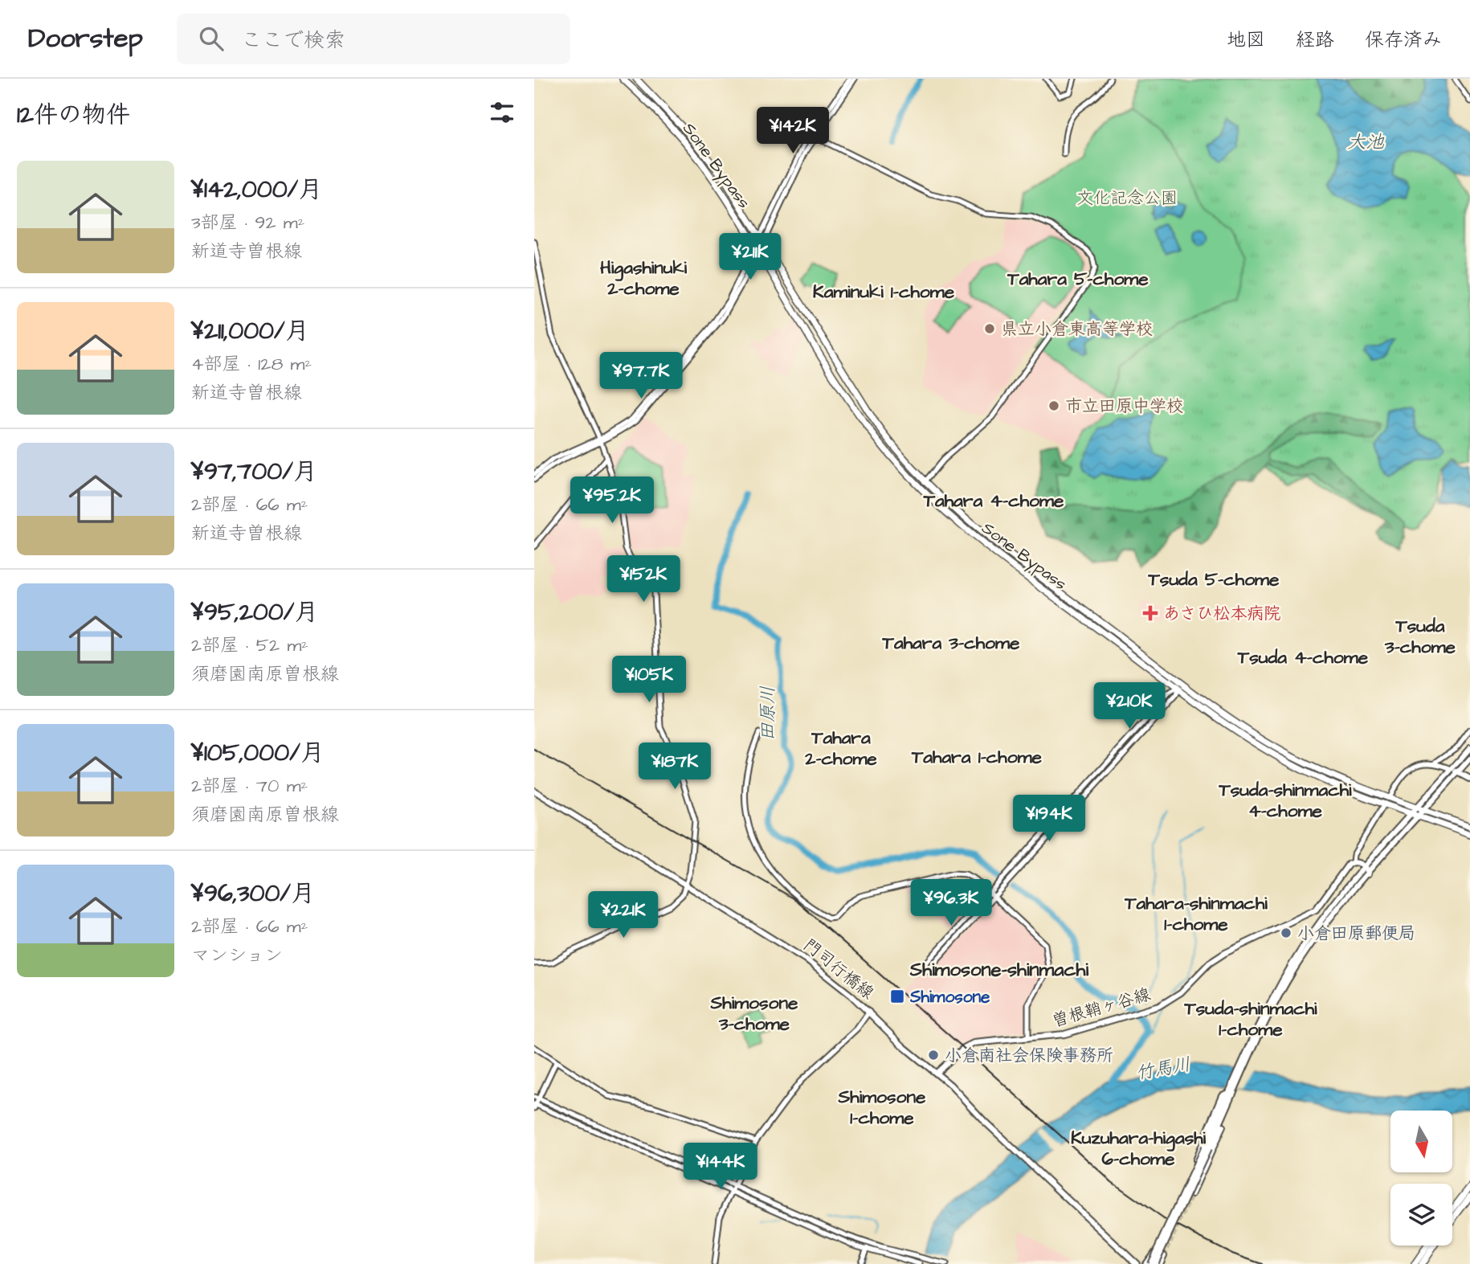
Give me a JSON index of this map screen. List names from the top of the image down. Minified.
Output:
{"streets":{"highway":["Sone Bypass"],"main road":["門司行橋線","曽根鞘ヶ谷線"]},"crossings":[["門司行橋線","曽根鞘ヶ谷線"]],"districts":["Higashinuki 2-chome","Tahara 5-chome","Kaminuki 1-chome","Tahara 4-chome","Tsuda 5-chome","Tsuda 3-chome","Tahara 3-chome","Tsuda 4-chome","Tahara 2-chome","Tahara 1-chome","Tsuda-shinmachi 4-chome","Tahara-shinmachi 1-chome","Shimosone-shinmachi","Shimosone 3-chome","Tsuda-shinmachi 1-chome","Shimosone 1-chome","Kuzuhara-higashi 6-chome"],"water":["大池","田原川","竹馬川"],"parks":["文化記念公園"],"places":{"other":["県立小倉東高等学校","市立田原中学校","小倉田原郵便局","小倉南社会保険事務所"],"health":["あさひ松本病院"],"transit":["Shimosone"]},"north":"bottom","page":{"header":"Doorstep","search":"ここで検索","nav":["地図","経路","保存済み"],"heading":"12件の物件","price":["¥142K","¥211K","¥97.7K","¥95.2K","¥152K","¥105K","¥210K","¥187K","¥194K","¥96.3K","¥221K","¥144K"],"list":[{"name":"¥142,000/月","note":"3部屋 · 92 m² · 新道寺曽根線"},{"name":"¥211,000/月","note":"4部屋 · 128 m² · 新道寺曽根線"},{"name":"¥97,700/月","note":"2部屋 · 66 m² · 新道寺曽根線"},{"name":"¥95,200/月","note":"2部屋 · 52 m² · 須磨園南原曽根線"},{"name":"¥105,000/月","note":"2部屋 · 70 m² · 須磨園南原曽根線"},{"name":"¥96,300/月","note":"2部屋 · 66 m² · マンション"}]}}
